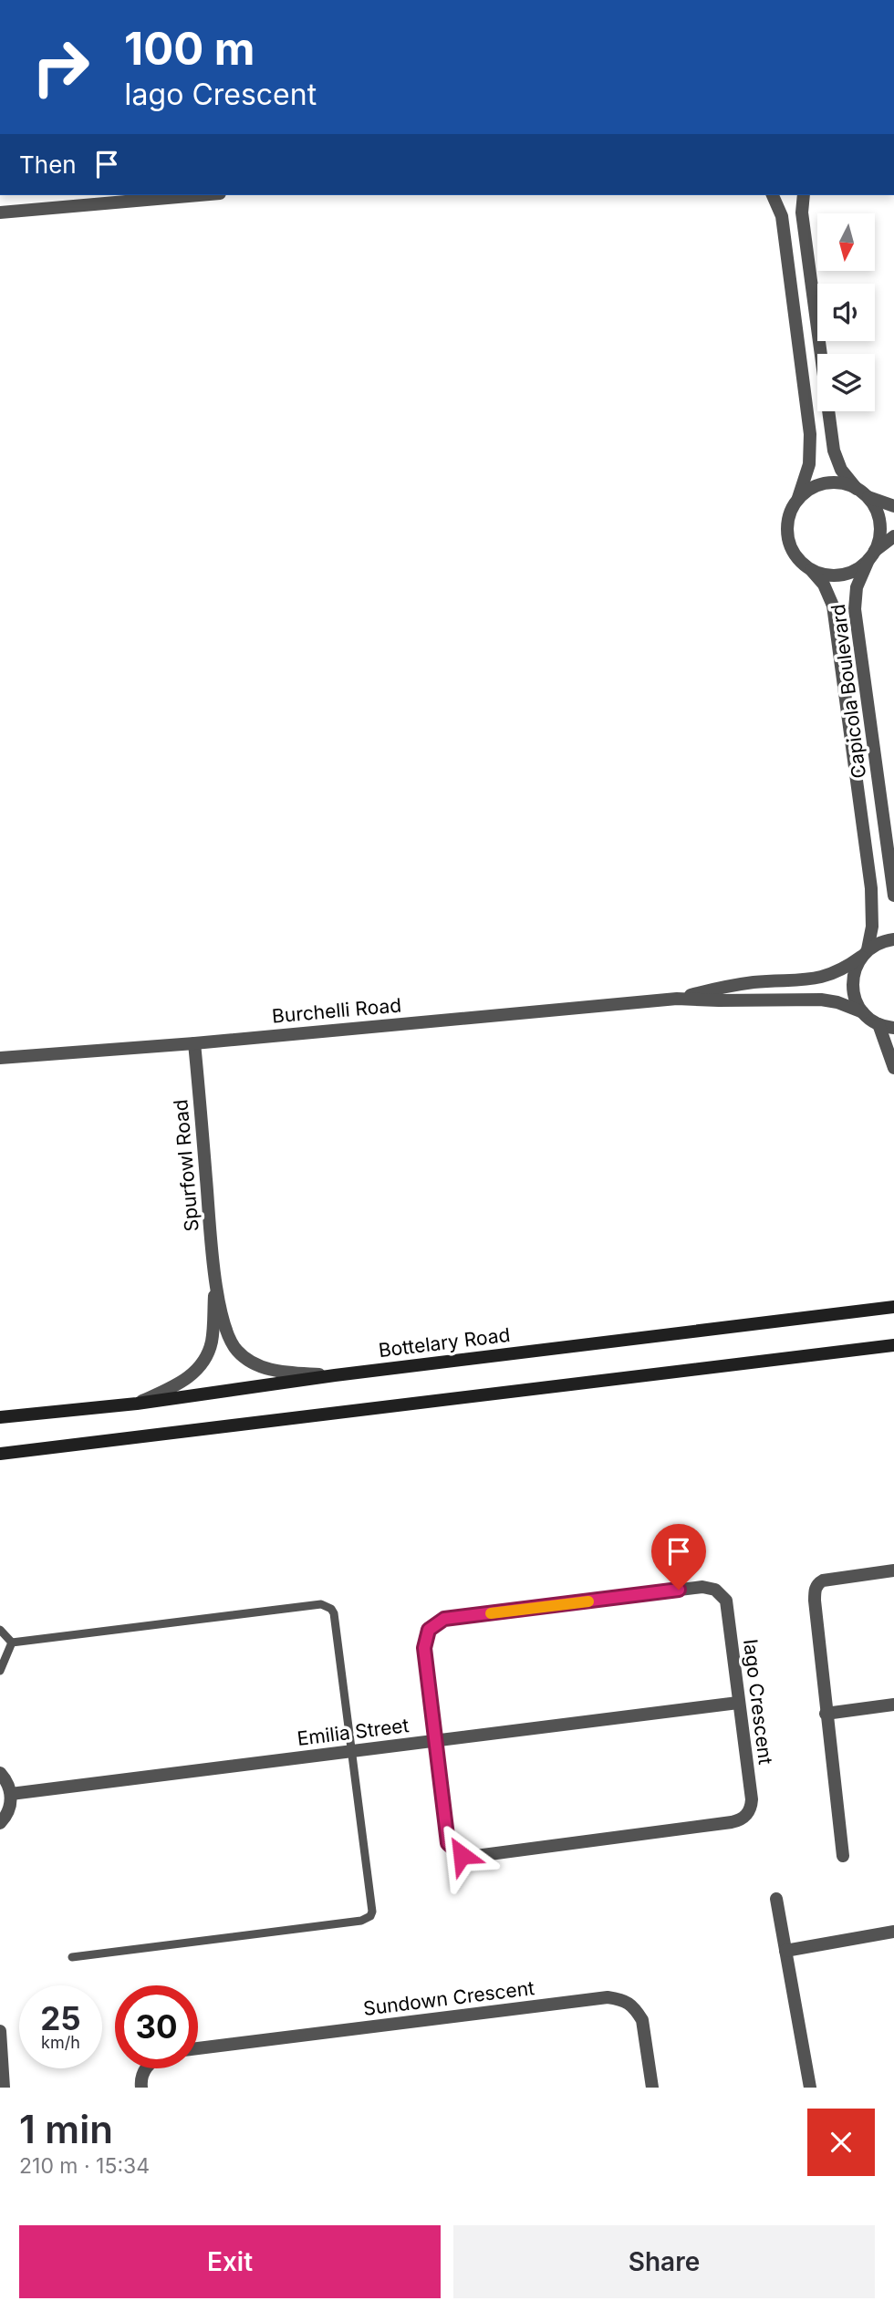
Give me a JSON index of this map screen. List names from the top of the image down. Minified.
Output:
{"streets":{"main road":["Bottelary Road"],"street":["Capicola Boulevard","Burchelli Road","Spurfowl Road","Iago Crescent","Emilia Street","Sundown Crescent"]},"crossings":[["Capicola Boulevard","Burchelli Road"],["Burchelli Road","Spurfowl Road"],["Spurfowl Road","Bottelary Road"],["Iago Crescent","Emilia Street"]],"north":"bottom","page":{"turn":["100 m","Iago Crescent"],"then":"Then","speed":"25 km/h","limit":"30","heading":["1 min","210 m · 15:34"],"buttons":["Exit","Share"]}}
